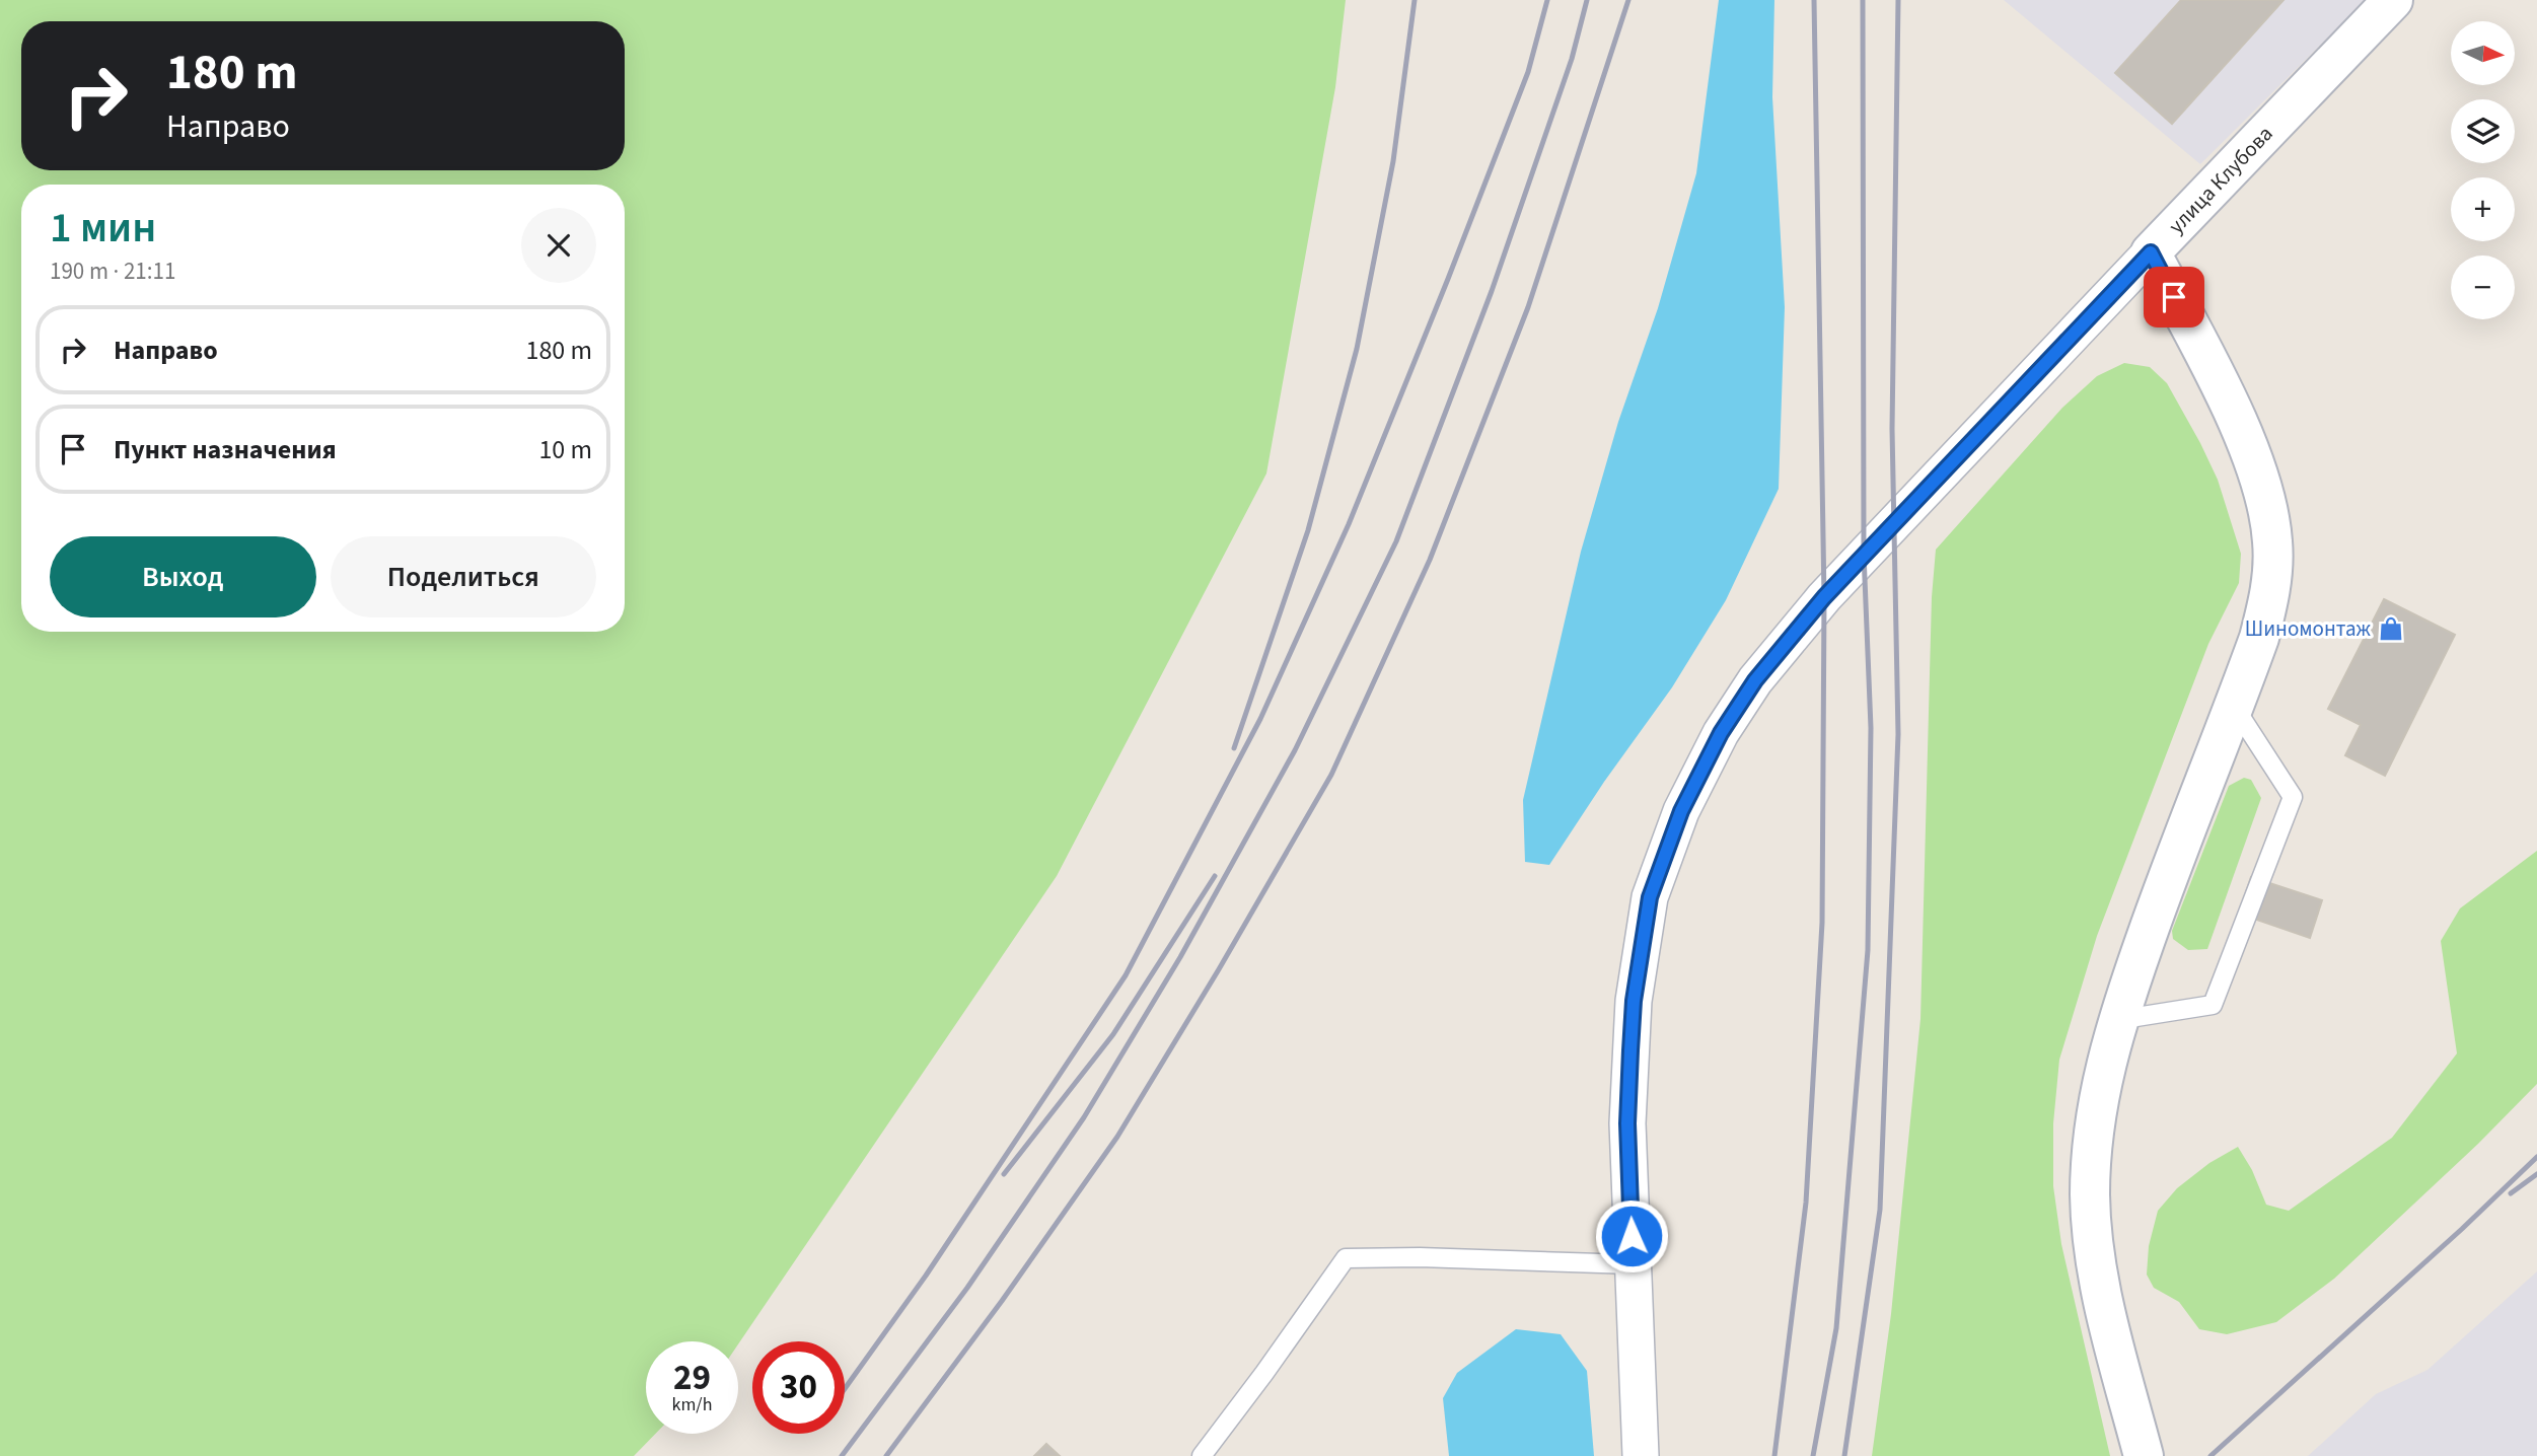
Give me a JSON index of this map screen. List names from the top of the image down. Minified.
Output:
{"streets":{"main road":["улица Клубова"]},"places":{"shop":["Шиномонтаж"]},"north":"right","page":{"map_buttons":["+","−"],"turn":["180 m","Направо"],"heading":["1 мин","190 m · 21:11"],"list":[{"name":"Направо","value":"180 m"},{"name":"Пункт назначения","value":"10 m"}],"buttons":["Выход","Поделиться"],"speed":"29 km/h","limit":"30"}}
